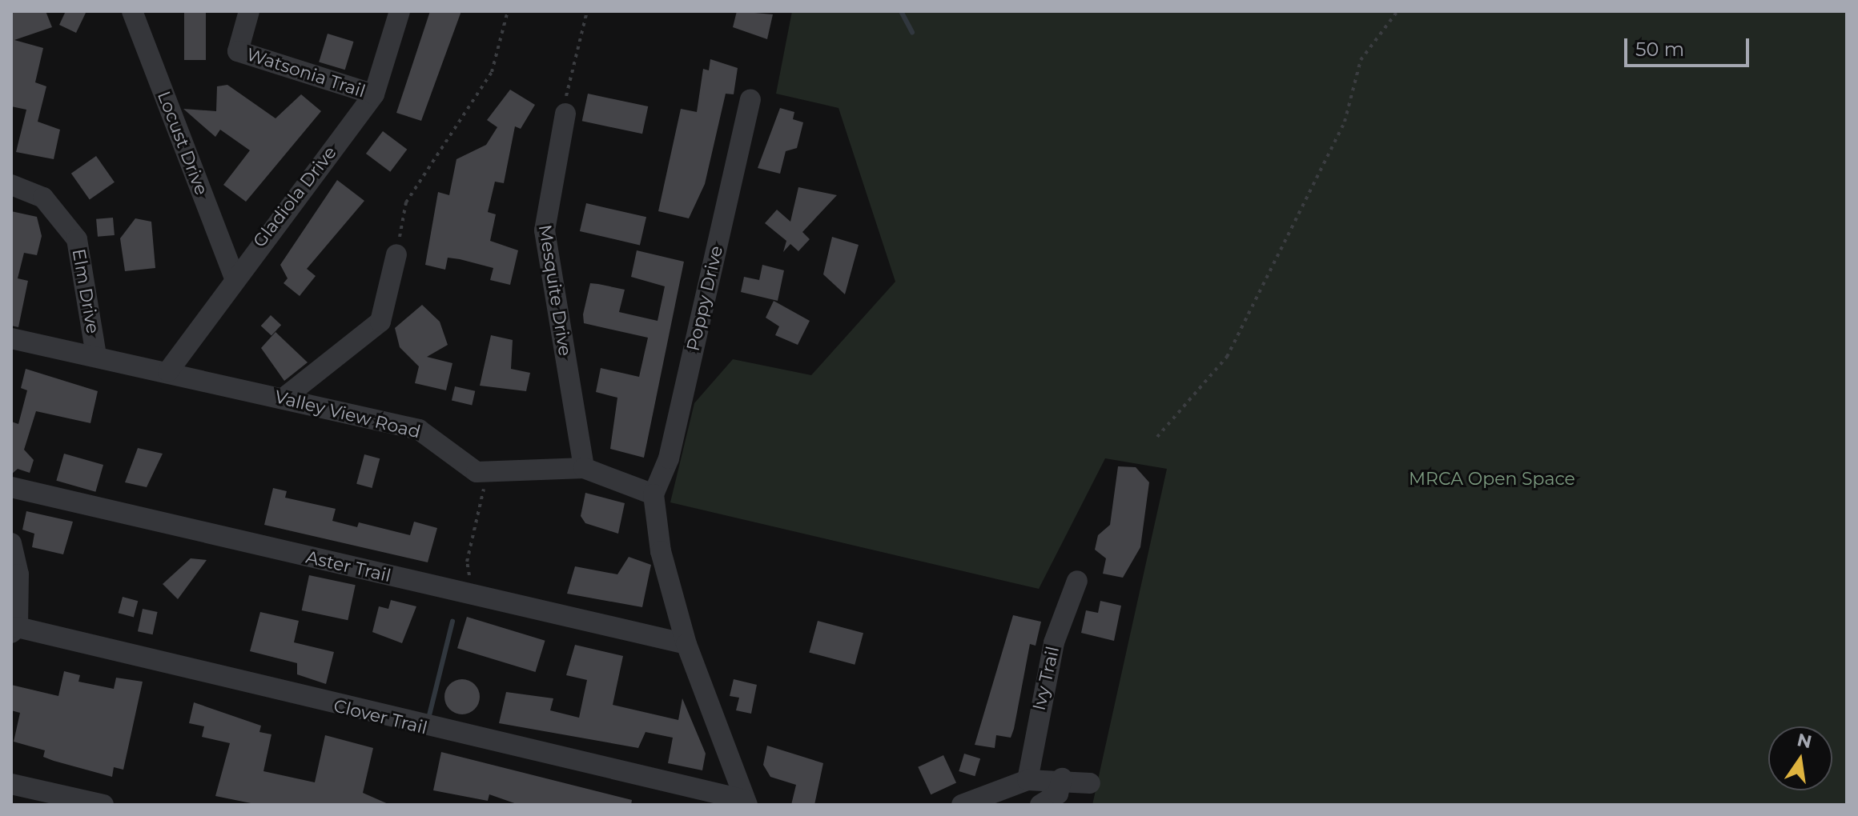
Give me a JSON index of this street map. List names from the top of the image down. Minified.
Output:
{"streets":{"street":["Watsonia Trail","Locust Drive","Gladiola Drive","Mesquite Drive","Elm Drive","Poppy Drive","Valley View Road","Aster Trail","Ivy Trail","Clover Trail"]},"crossings":[["Watsonia Trail","Gladiola Drive"],["Locust Drive","Gladiola Drive"],["Gladiola Drive","Valley View Road"],["Elm Drive","Valley View Road"]],"parks":["MRCA Open Space"],"scale_bar":"50 m","north":"top"}
